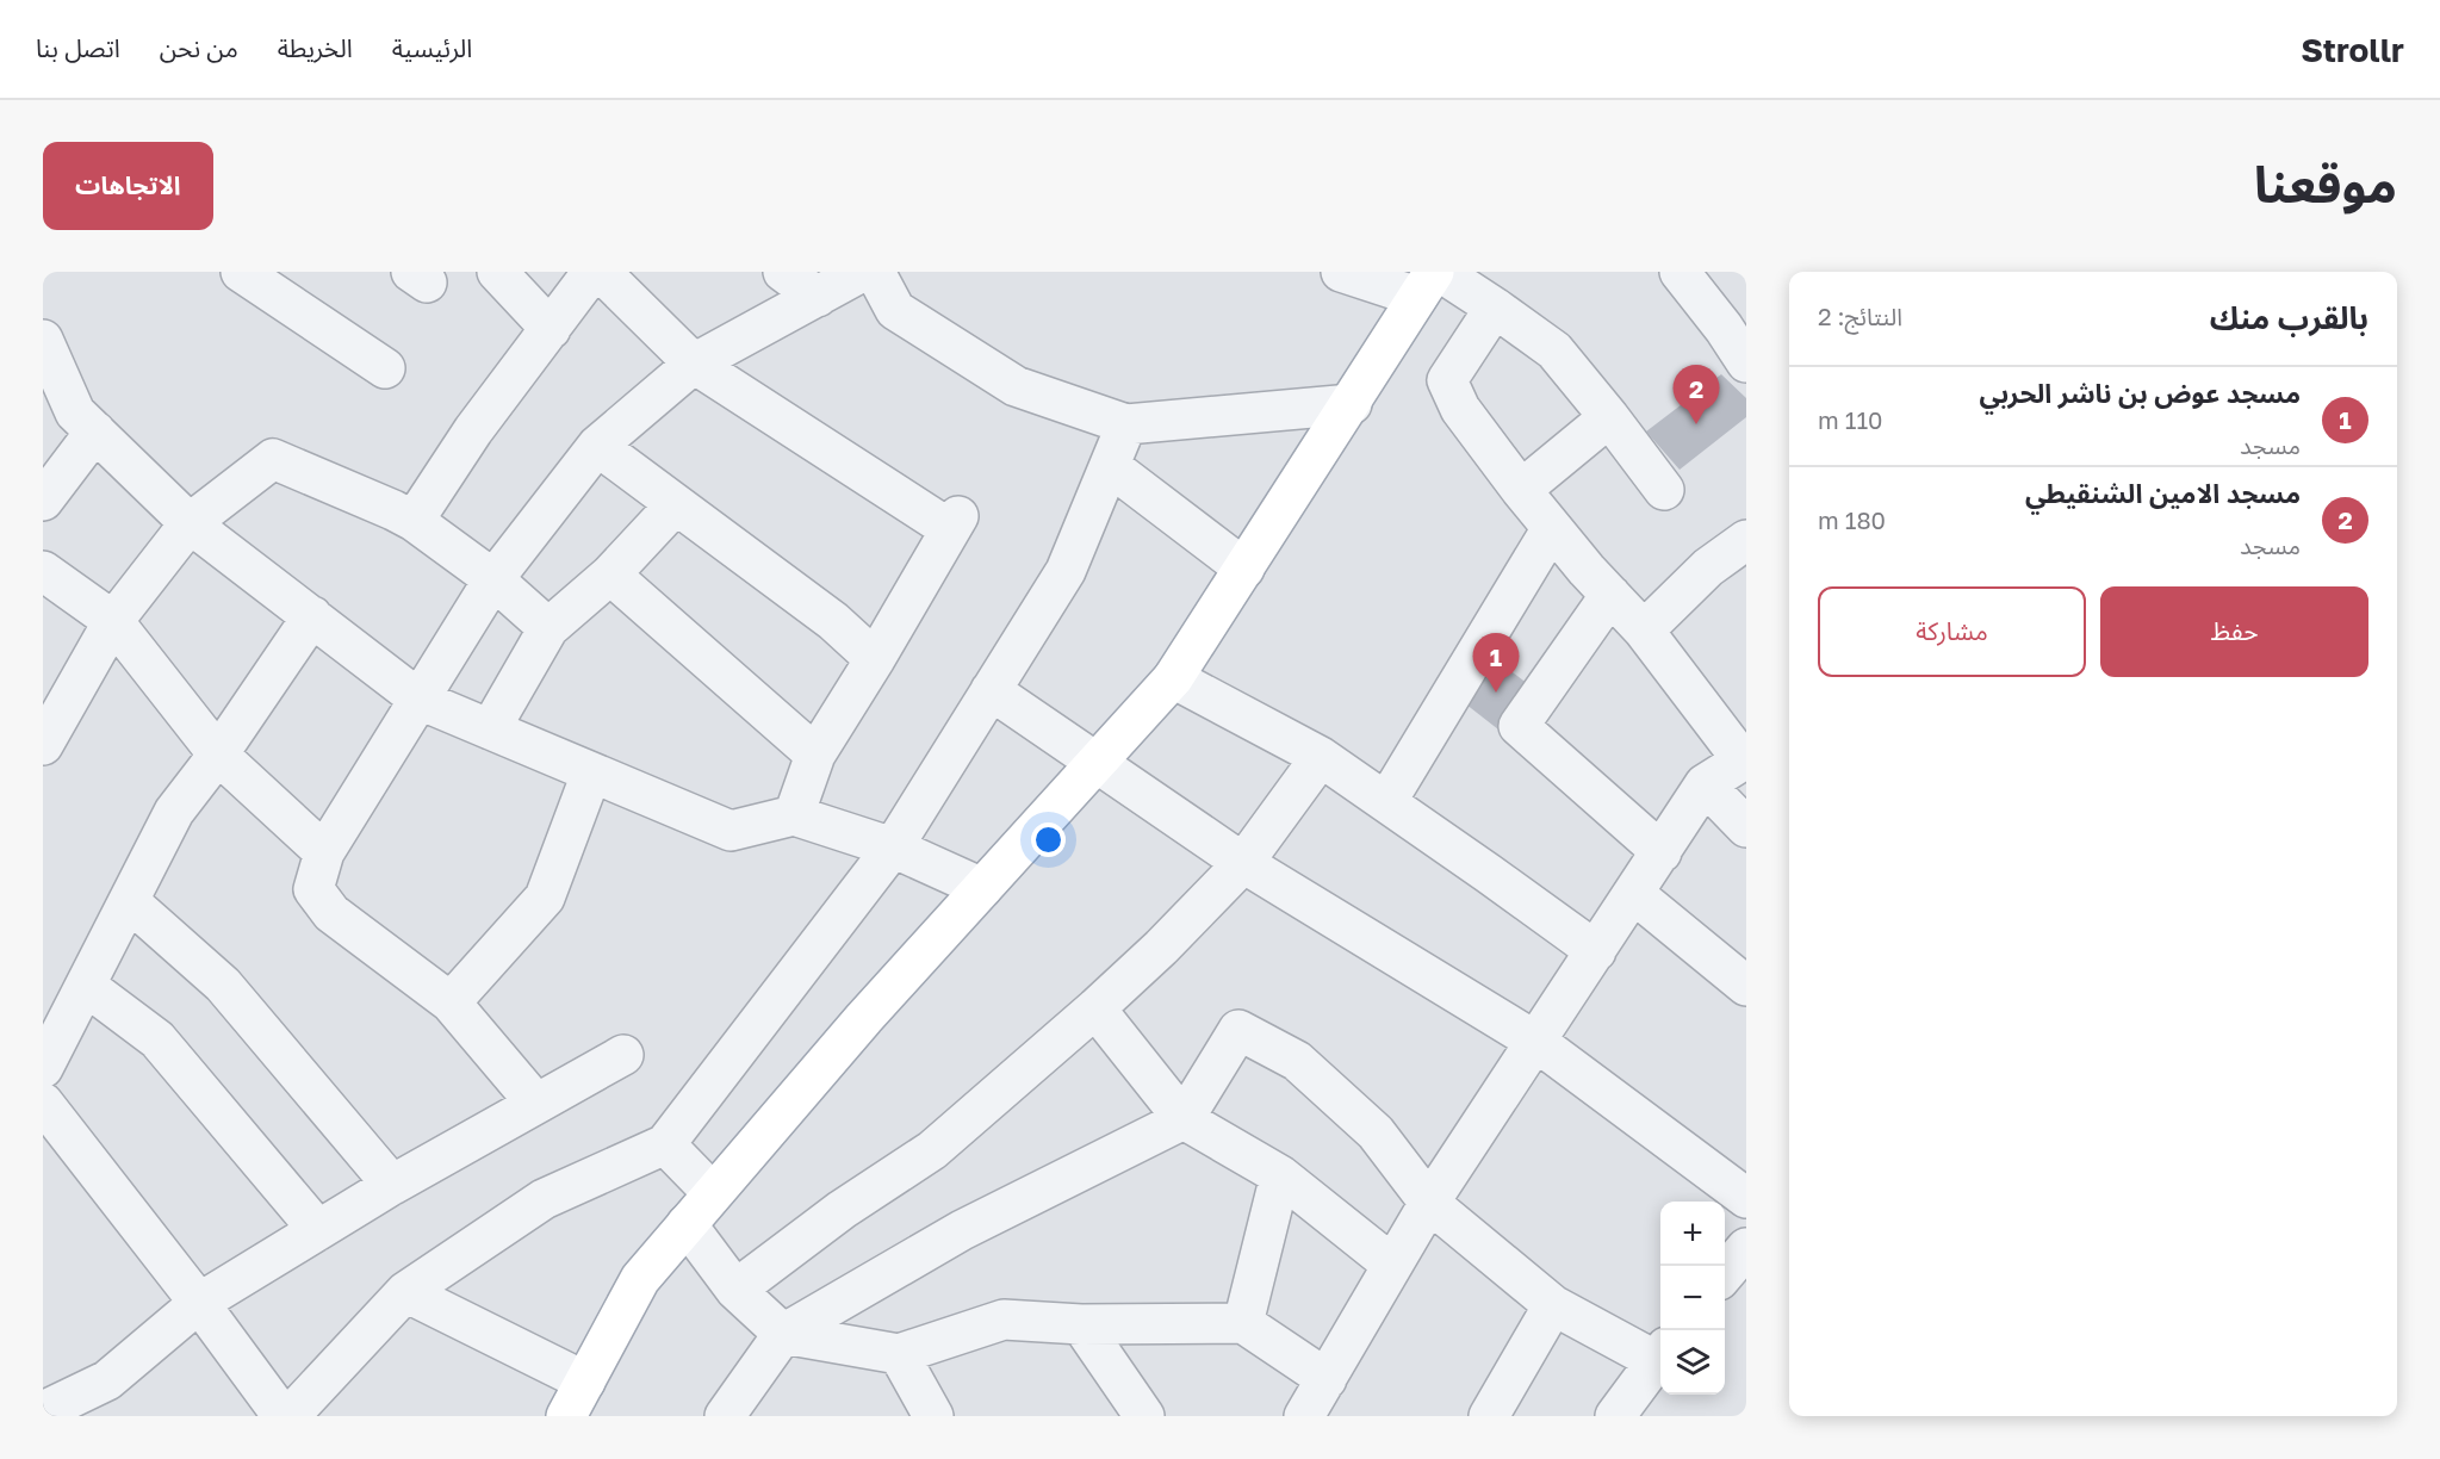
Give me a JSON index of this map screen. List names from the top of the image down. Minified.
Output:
{"page":{"header":"Strollr","nav":["الرئيسية","الخريطة","من نحن","اتصل بنا"],"title":"موقعنا","buttons":["الاتجاهات",["حفظ","مشاركة"]],"heading":["بالقرب منك","النتائج: 2"],"list":[{"mark":"1","name":"مسجد عوض بن ناشر الحربي","note":"مسجد","value":"110 m"},{"mark":"2","name":"مسجد الامين الشنقيطي","note":"مسجد","value":"180 m"}],"pins":["2","1"],"map_buttons":["+","−"]}}
